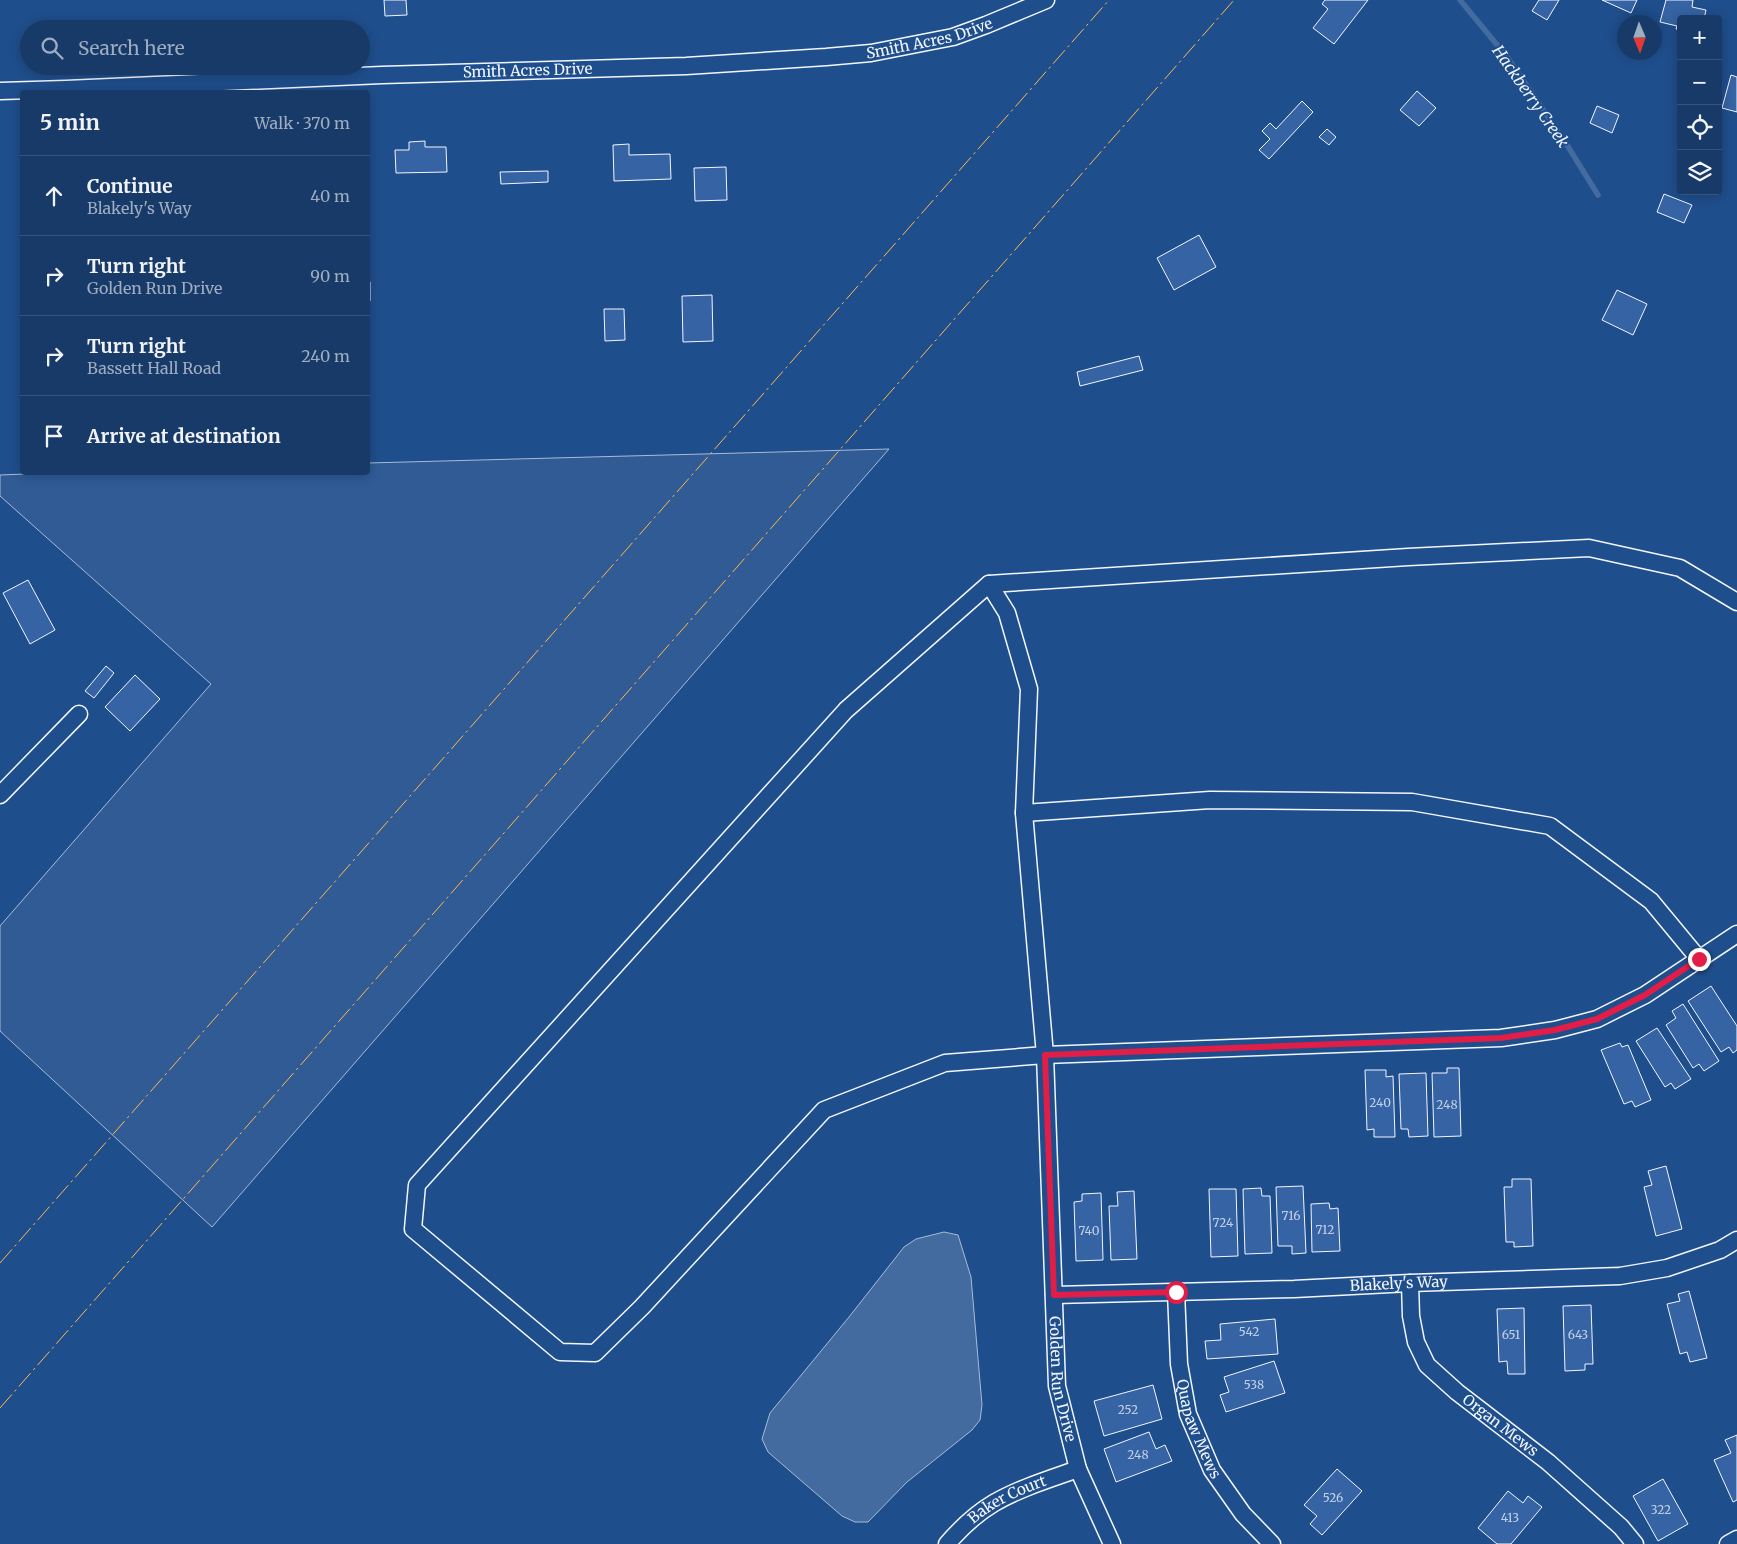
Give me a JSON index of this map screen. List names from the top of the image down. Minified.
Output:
{"streets":{"street":["Smith Acres Drive","Blakely's Way","Golden Run Drive","Organ Mews","Quapaw Mews","Baker Court"]},"crossings":[["Blakely's Way","Golden Run Drive"],["Blakely's Way","Organ Mews"],["Blakely's Way","Quapaw Mews"],["Golden Run Drive","Baker Court"]],"water":["Hackberry Creek"],"house_numbers":["240","248","716","724","712","740","542","651","643","538","252","248","526","322","413"],"north":"bottom","page":{"map_buttons":["+","−"],"search":"Search here","heading":["5 min","Walk · 370 m"],"list":[["Continue","Blakely's Way","40 m"],["Turn right","Golden Run Drive","90 m"],["Turn right","Bassett Hall Road","240 m"],"Arrive at destination"]}}
